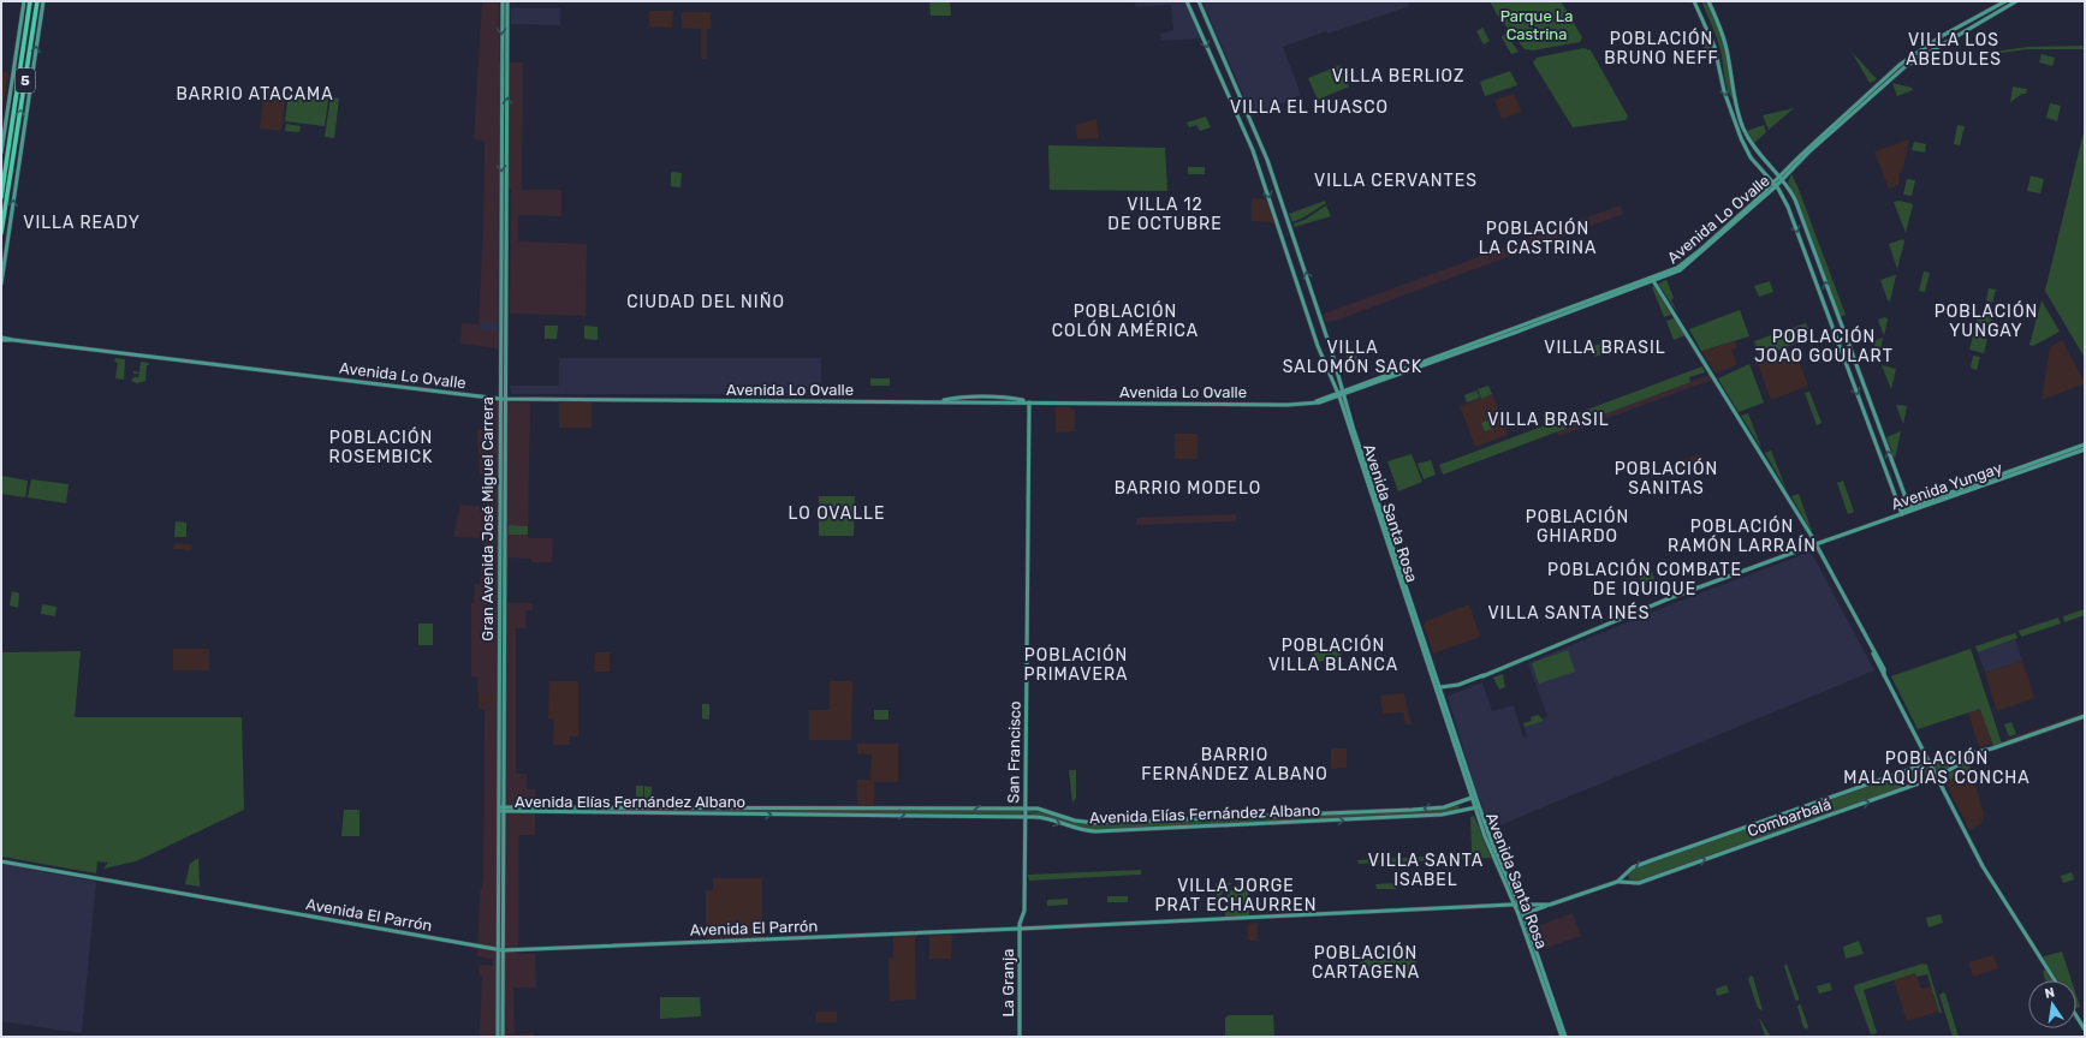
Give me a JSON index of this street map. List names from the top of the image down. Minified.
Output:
{"streets":{"highway":["5"],"main road":["Avenida Lo Ovalle","Avenida Yungay","Avenida Santa Rosa","Gran Avenida José Miguel Carrera","San Francisco","Avenida Elías Fernández Albano","Combarbalá","Avenida El Parrón","La Granja"]},"crossings":[["Avenida Lo Ovalle","Avenida Santa Rosa"],["Avenida Lo Ovalle","Gran Avenida José Miguel Carrera"],["Avenida Lo Ovalle","San Francisco"],["Avenida Yungay","Avenida Santa Rosa"],["Avenida Santa Rosa","Avenida Elías Fernández Albano"],["Avenida Santa Rosa","Combarbalá"],["Avenida Santa Rosa","Avenida El Parrón"],["Gran Avenida José Miguel Carrera","Avenida Elías Fernández Albano"],["Gran Avenida José Miguel Carrera","Avenida El Parrón"],["San Francisco","Avenida Elías Fernández Albano"],["San Francisco","Avenida El Parrón"],["San Francisco","La Granja"],["Combarbalá","Avenida El Parrón"],["Avenida El Parrón","La Granja"]],"districts":["POBLACIÓN BRUNO NEFF","VILLA LOS ABEDULES","VILLA BERLIOZ","BARRIO ATACAMA","VILLA EL HUASCO","VILLA CERVANTES","VILLA 12 DE OCTUBRE","VILLA READY","POBLACIÓN LA CASTRINA","CIUDAD DEL NIÑO","POBLACIÓN COLÓN AMÉRICA","POBLACIÓN YUNGAY","POBLACIÓN JOAO GOULART","VILLA SALOMÓN SACK","VILLA BRASIL","VILLA BRASIL","POBLACIÓN ROSEMBICK","POBLACIÓN SANITAS","BARRIO MODELO","LO OVALLE","POBLACIÓN GHIARDO","POBLACIÓN RAMÓN LARRAÍN","POBLACIÓN COMBATE DE IQUIQUE","VILLA SANTA INÉS","POBLACIÓN VILLA BLANCA","POBLACIÓN PRIMAVERA","BARRIO FERNÁNDEZ ALBANO","POBLACIÓN MALAQUÍAS CONCHA","VILLA SANTA ISABEL","VILLA JORGE PRAT ECHAURREN","POBLACIÓN CARTAGENA"],"parks":["Parque La Castrina"],"north":"top"}
